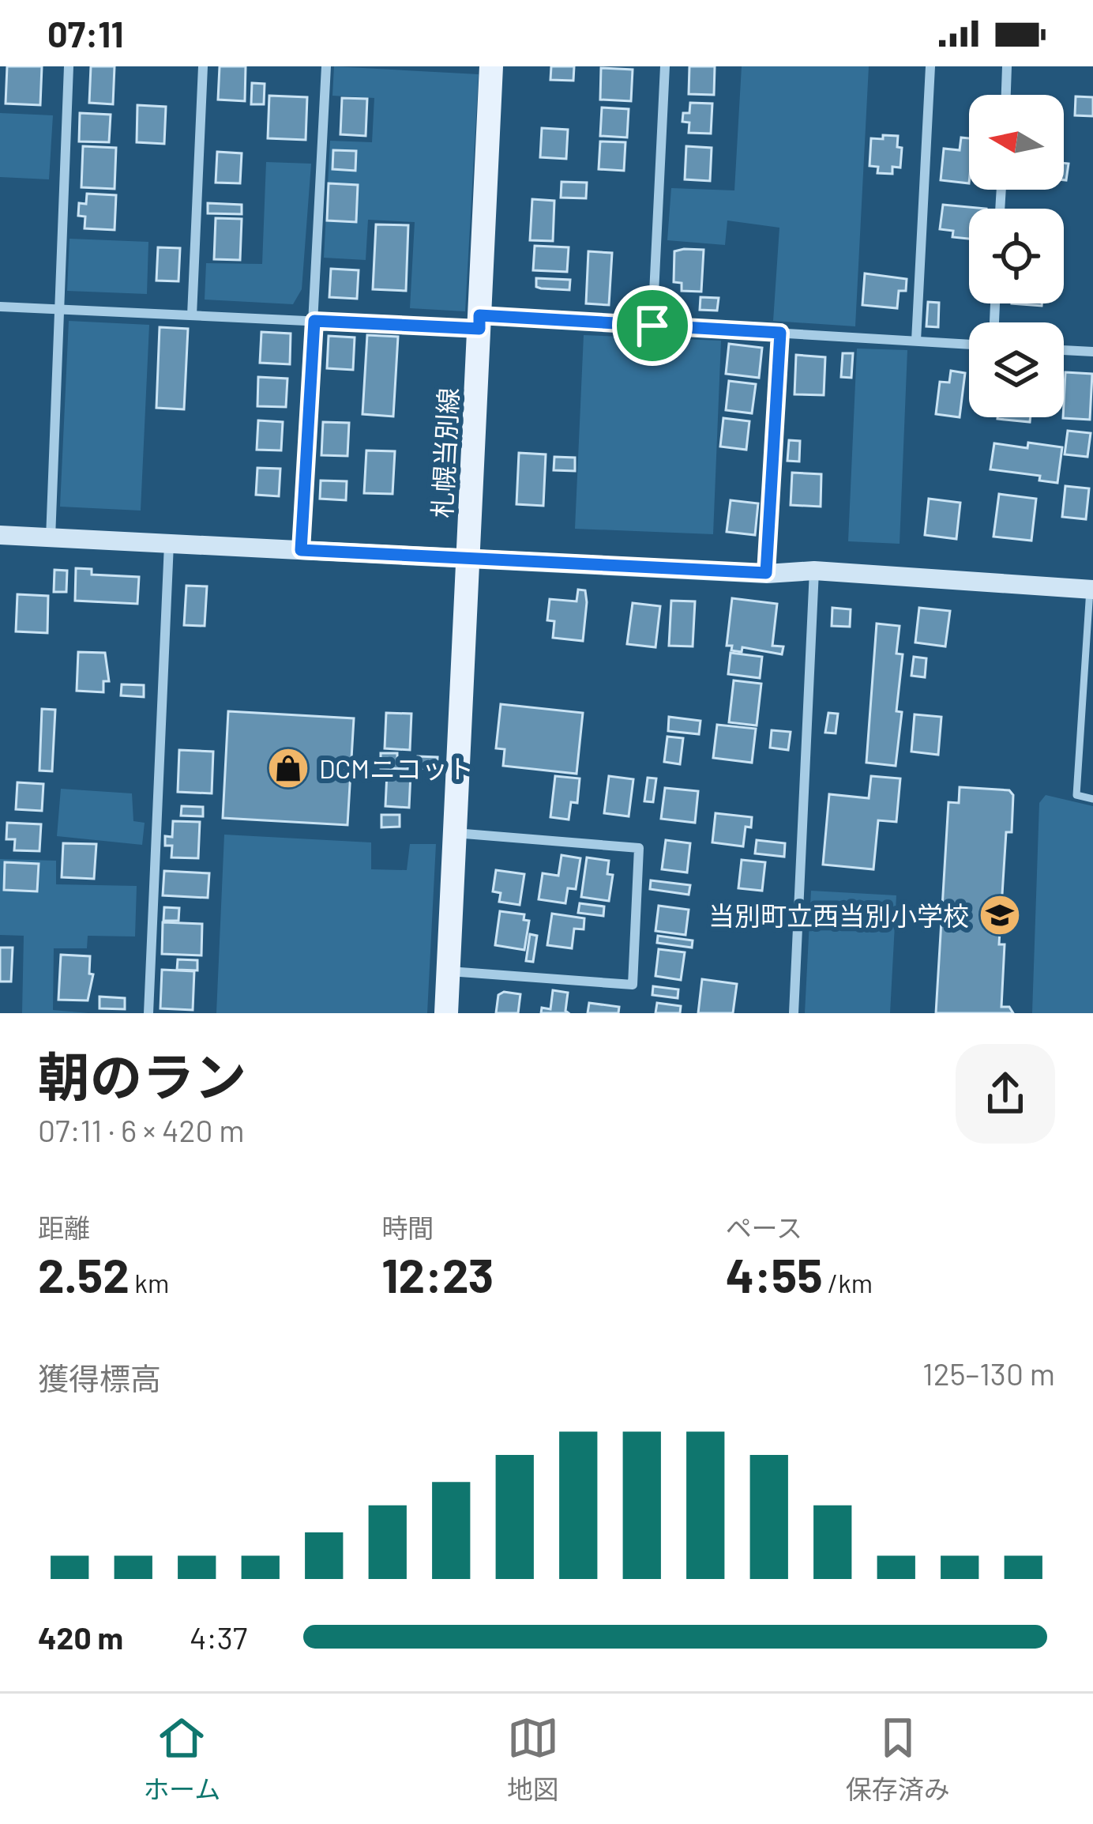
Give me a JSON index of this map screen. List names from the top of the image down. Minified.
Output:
{"streets":{"main road":["札幌当別線"]},"places":{"shop":["DCMニコット"],"school or university":["当別町立西当別小学校"]},"north":"left","page":{"status":"07:11","heading":["朝のラン","07:11 · 6 × 420 m"],"stats":[["距離","2.52 km"],["時間","12:23"],["ペース","4:55 /km"]],"chart":["獲得標高","125–130 m"],"list":[{"name":"420 m","note":"4:37"}],"tabs":["ホーム","地図","保存済み"]}}
